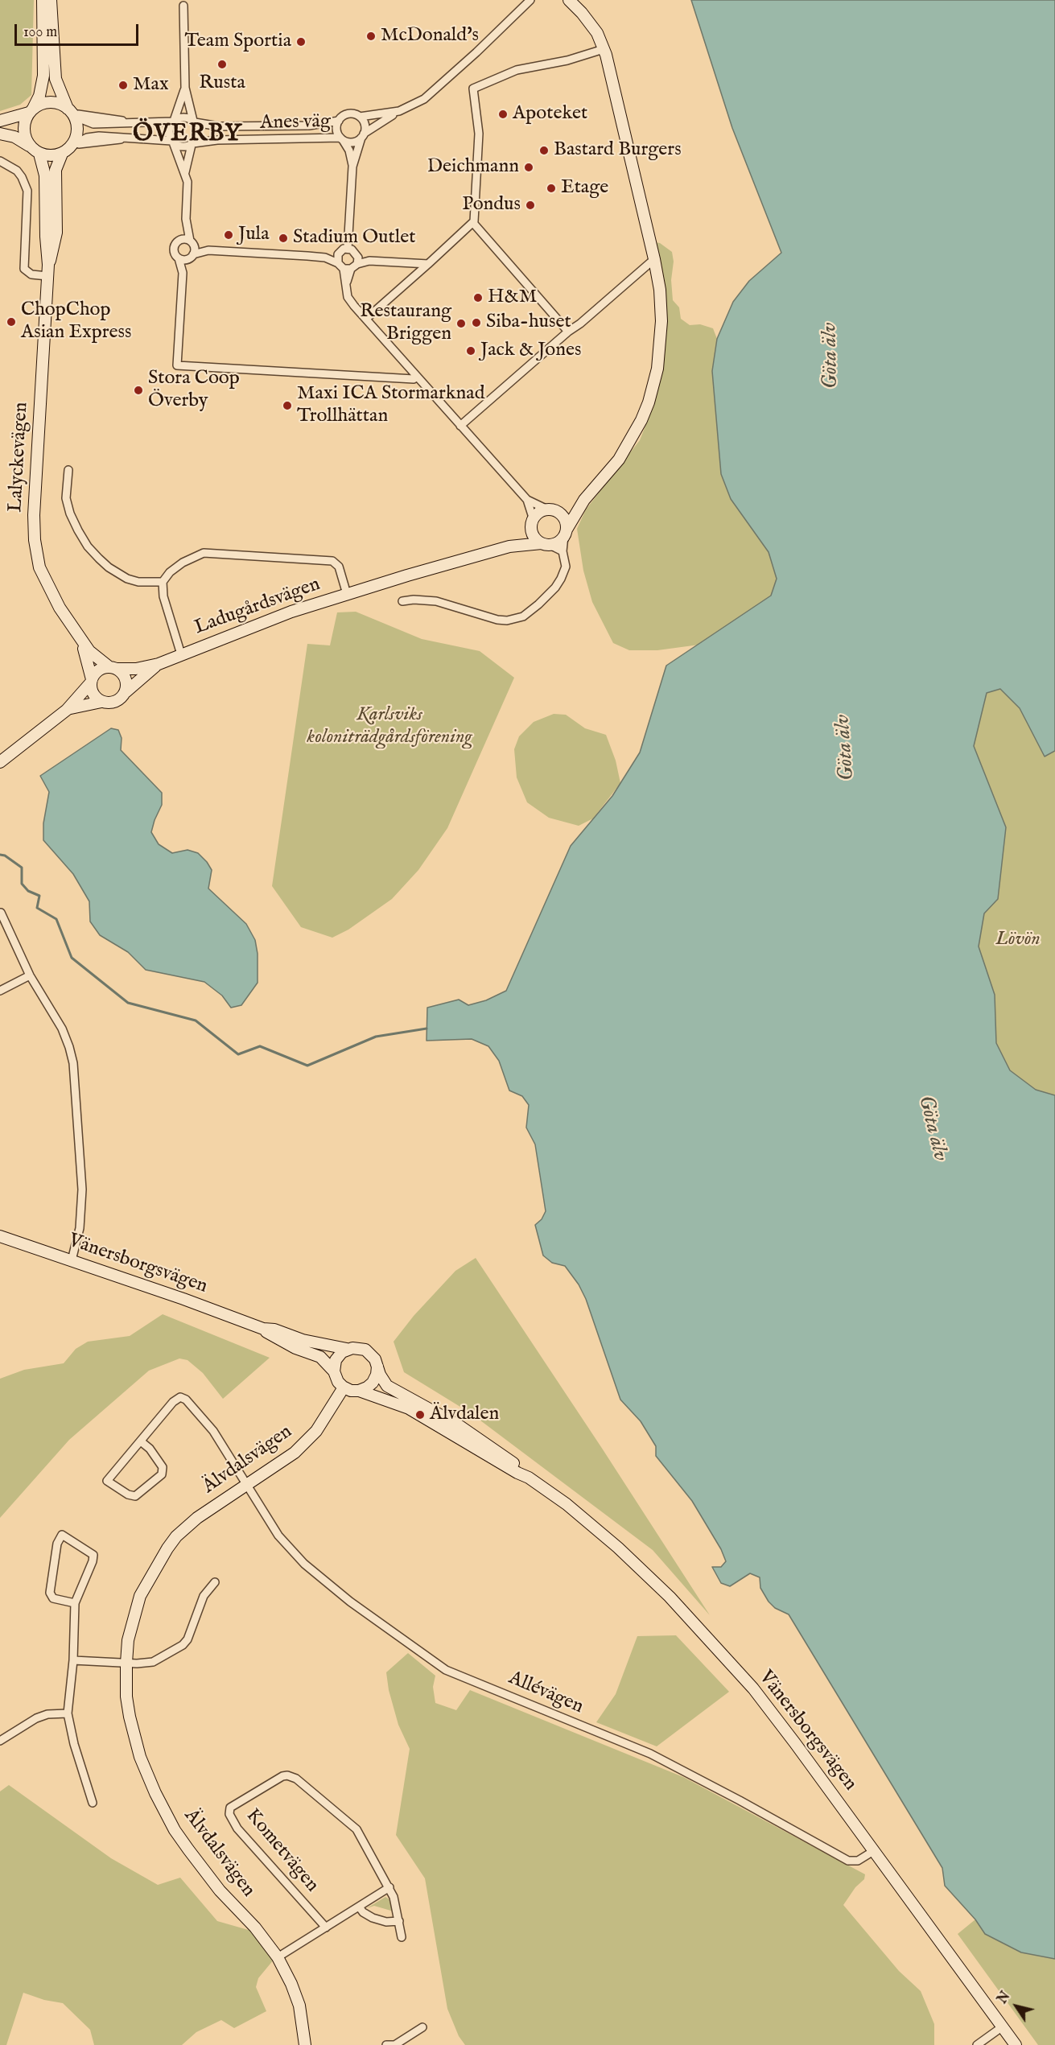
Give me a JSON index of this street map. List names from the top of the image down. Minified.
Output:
{"streets":{"main road":["Lalyckevägen","Ladugårdsvägen","Vänersborgsvägen","Älvdalsvägen"],"street":["Anes väg","Allévägen","Kometvägen"]},"crossings":[["Lalyckevägen","Ladugårdsvägen"],["Vänersborgsvägen","Älvdalsvägen"],["Vänersborgsvägen","Allévägen"],["Älvdalsvägen","Allévägen"]],"districts":["ÖVERBY"],"water":["Göta älv"],"parks":["Karlsviks koloniträdgårdsförening","Lövön"],"places":["McDonald's","Team Sportia","Rusta","Max","Apoteket","Bastard Burgers","Deichmann","Etage","Pondus","Jula","Stadium Outlet","H&M","ChopChop Asian Express","Siba-huset","Restaurang Briggen","Jack & Jones","Stora Coop Överby","Maxi ICA Stormarknad Trollhättan","Älvdalen"],"scale_bar":"100 m","north":"top left"}
